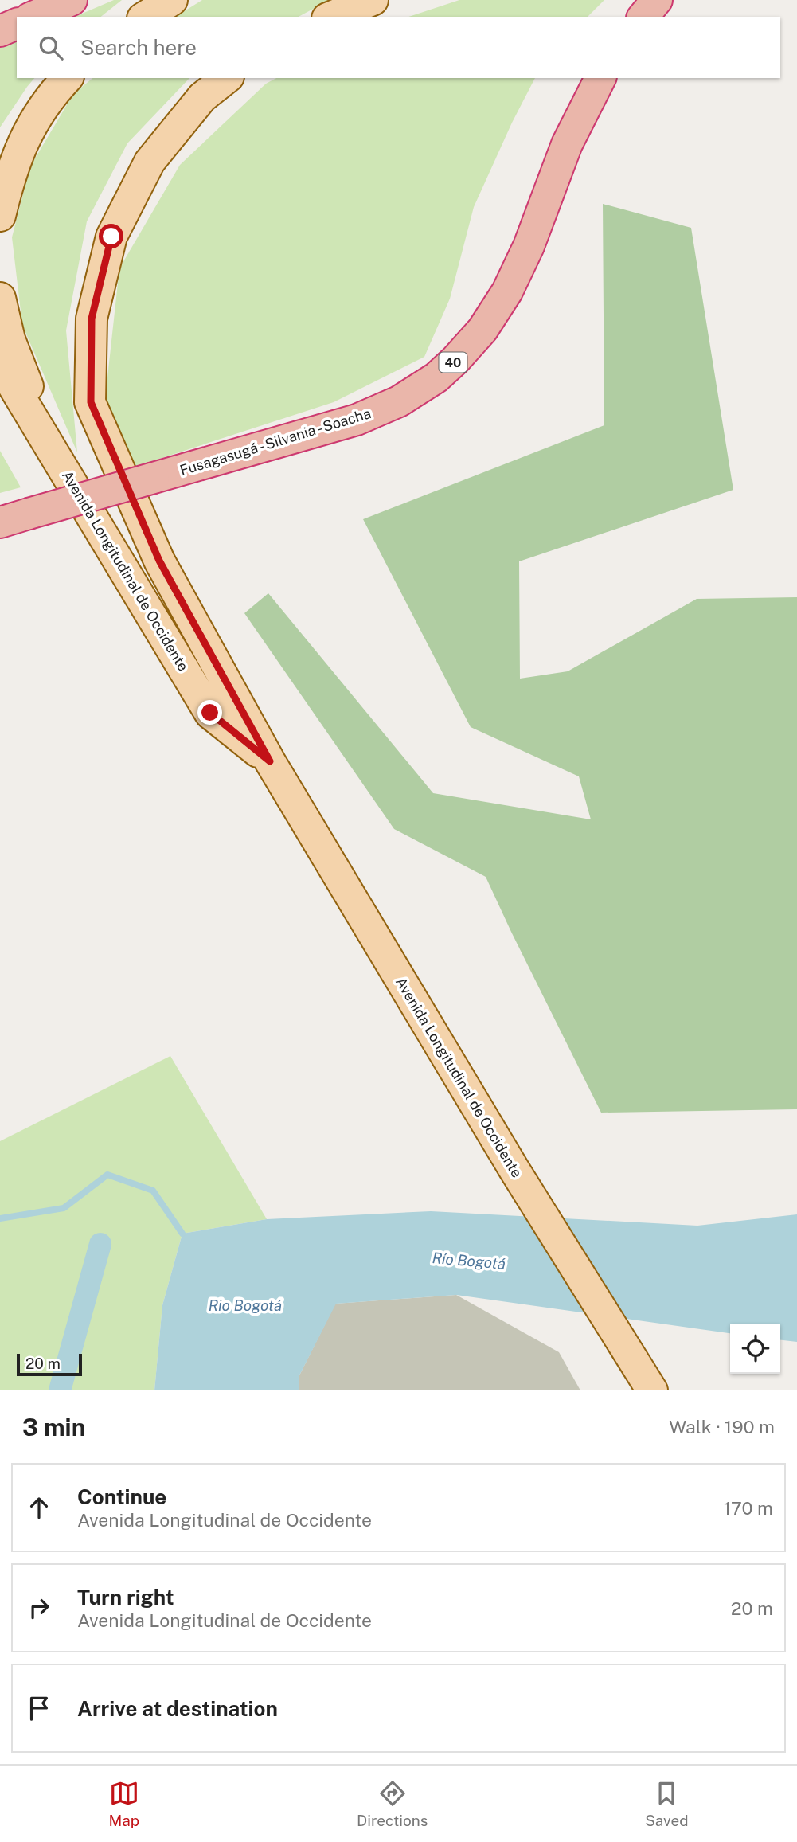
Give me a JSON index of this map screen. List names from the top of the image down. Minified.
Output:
{"streets":{"highway":["40","Fusagasugá - Silvania - Soacha"],"main road":["Avenida Longitudinal de Occidente"]},"water":["Río Bogotá","Rio Bogotá"],"scale_bar":"20 m","page":{"search":"Search here","scale":"20 m","heading":["3 min","Walk · 190 m"],"list":[["Continue","Avenida Longitudinal de Occidente","170 m"],["Turn right","Avenida Longitudinal de Occidente","20 m"],"Arrive at destination"],"nav":["Map","Directions","Saved"]}}
